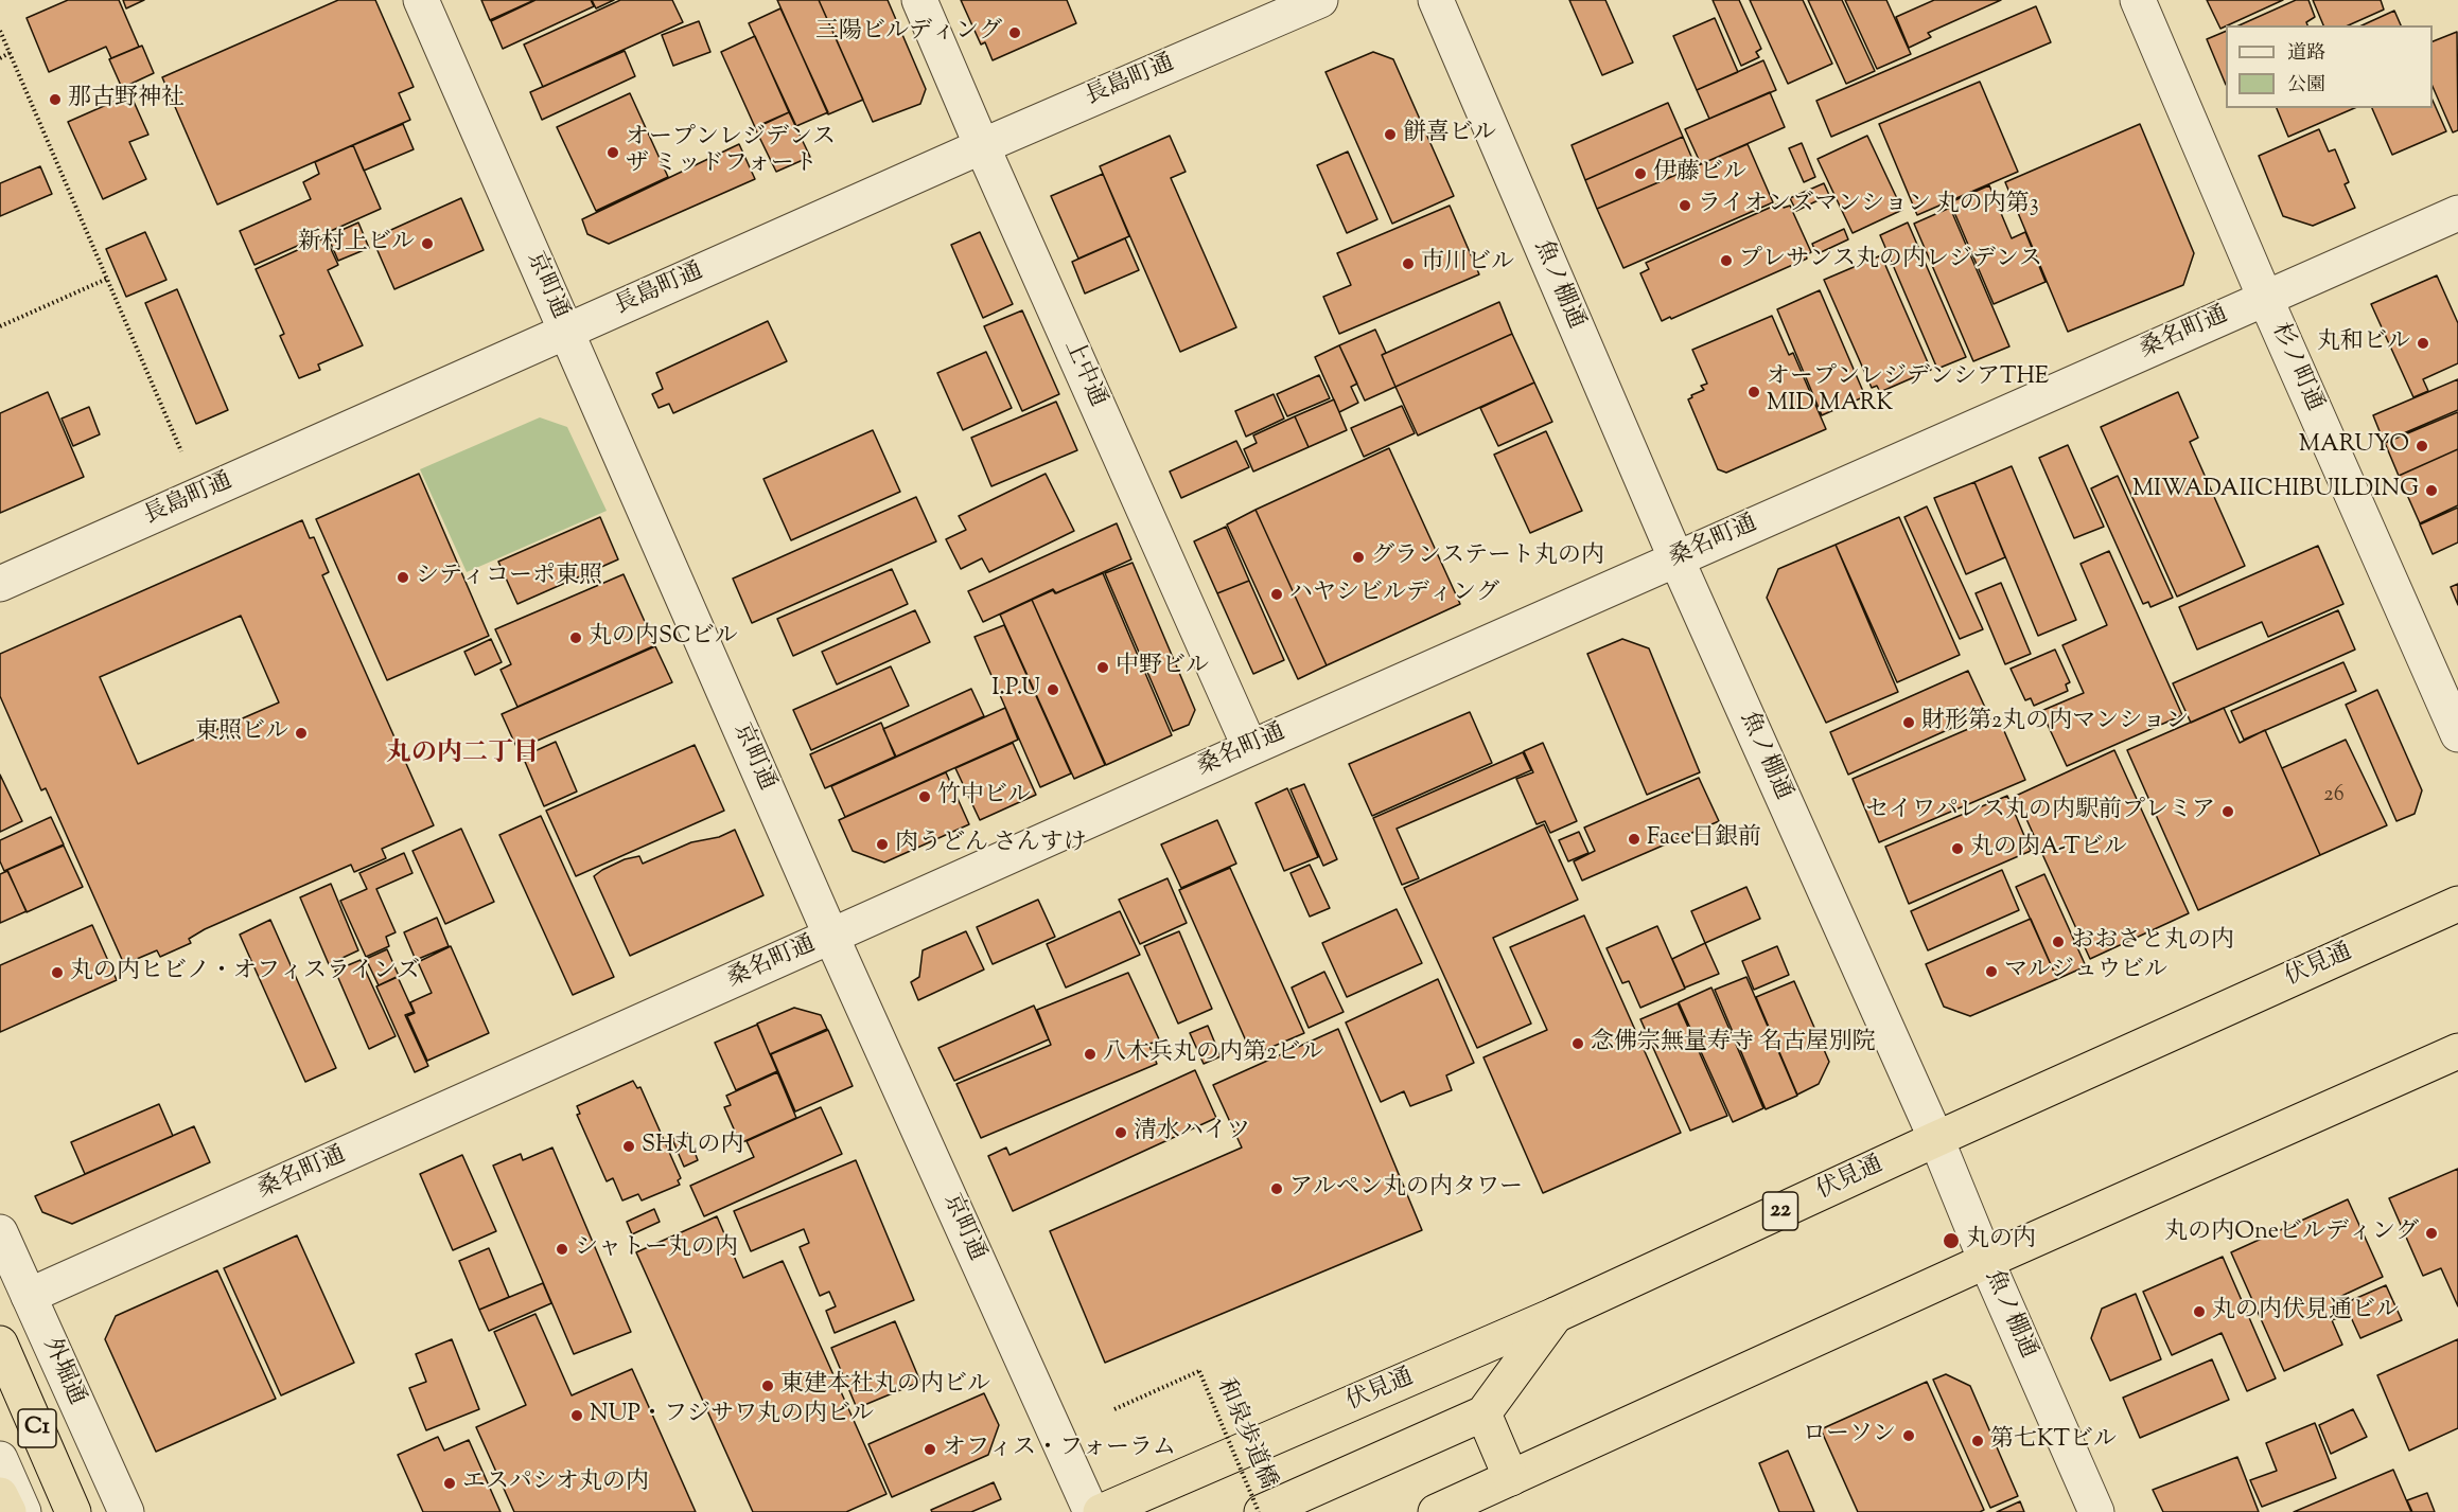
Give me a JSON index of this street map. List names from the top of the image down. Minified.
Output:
{"streets":{"highway":["伏見通","22","C1"],"street":["長島町通","魚ノ棚通","京町通","桑名町通","杉ノ町通","上中通","外堀通"],"path":["和泉歩道橋"]},"crossings":[["長島町通","京町通"],["長島町通","上中通"],["魚ノ棚通","桑名町通"],["魚ノ棚通","伏見通"],["京町通","桑名町通"],["桑名町通","杉ノ町通"],["桑名町通","上中通"],["桑名町通","外堀通"]],"districts":["丸の内二丁目"],"places":["三陽ビルディング","那古野神社","餅喜ビル","オープンレジデンス ザ ミッドフォート","伊藤ビル","ライオンズマンション 丸の内第3","新村上ビル","プレサンス丸の内レジデンス","市川ビル","丸和ビル","オープンレジデンシアTHE MID MARK","MARUYO","MIWADAIICHIBUILDING","グランステート丸の内","シティコーポ東照","ハヤシビルディング","丸の内SCビル","中野ビル","I.P.U","財形第2丸の内マンション","東照ビル","竹中ビル","セイワパレス丸の内駅前プレミア","Face日銀前","肉うどん さんすけ","丸の内A-Tビル","おおさと丸の内","マルジュウビル","丸の内ヒビノ・オフィスラインズ","念佛宗無量寿寺 名古屋別院","八木兵丸の内第2ビル","清水ハイツ","SH丸の内","アルペン丸の内タワー","丸の内Oneビルディング","丸の内","シャトー丸の内","丸の内伏見通ビル","東建本社丸の内ビル","NUP・フジサワ丸の内ビル","ローソン","第七KTビル","オフィス・フォーラム","エスパシオ丸の内"],"house_numbers":["26"],"legend":["道路","公園"]}
